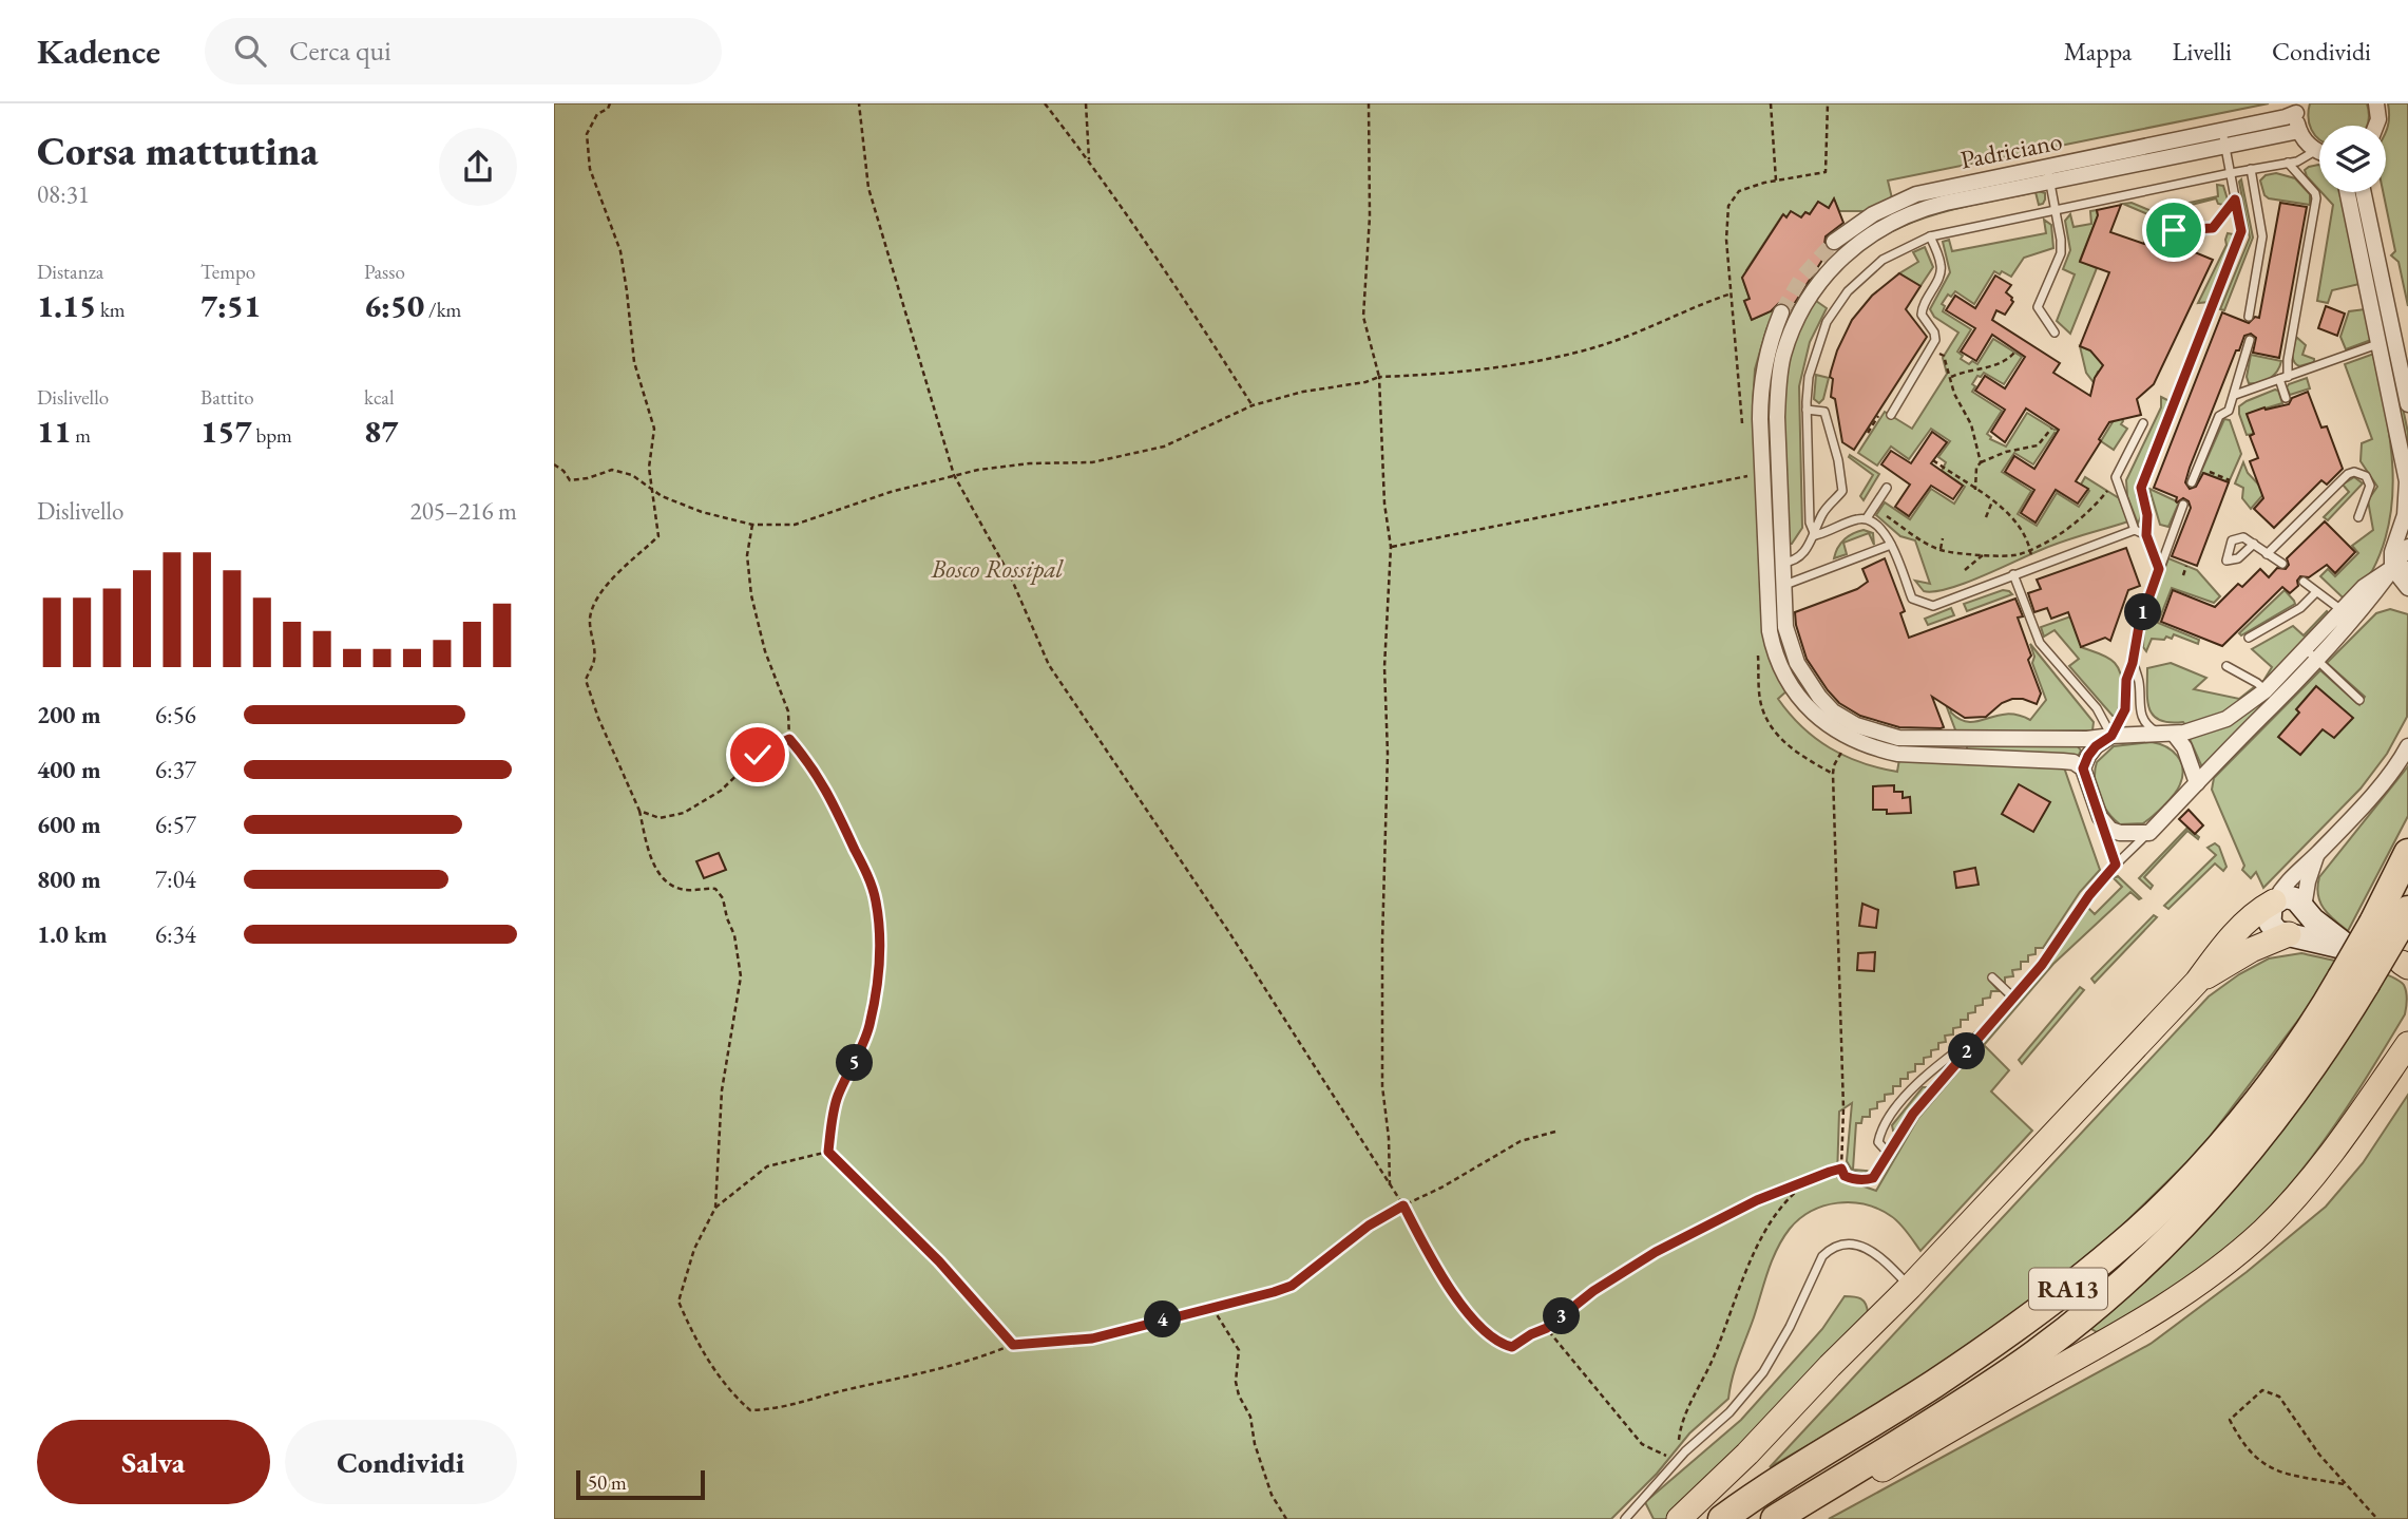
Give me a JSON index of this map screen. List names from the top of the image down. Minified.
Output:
{"streets":{"highway":["RA13"],"street":["Padriciano"]},"parks":["Bosco Rossipal"],"scale_bar":"50 m","page":{"header":"Kadence","search":"Cerca qui","nav":["Mappa","Livelli","Condividi"],"heading":["Corsa mattutina","08:31"],"stats":[["Distanza","1.15 km"],["Tempo","7:51"],["Passo","6:50 /km"],["Dislivello","11 m"],["Battito","157 bpm"],["kcal","87"]],"chart":["Dislivello","205–216 m"],"pins":["1","2","5","3","4"],"list":[{"name":"200 m","note":"6:56"},{"name":"400 m","note":"6:37"},{"name":"600 m","note":"6:57"},{"name":"800 m","note":"7:04"},{"name":"1.0 km","note":"6:34"}],"buttons":["Salva","Condividi"],"scale":"50 m"}}
